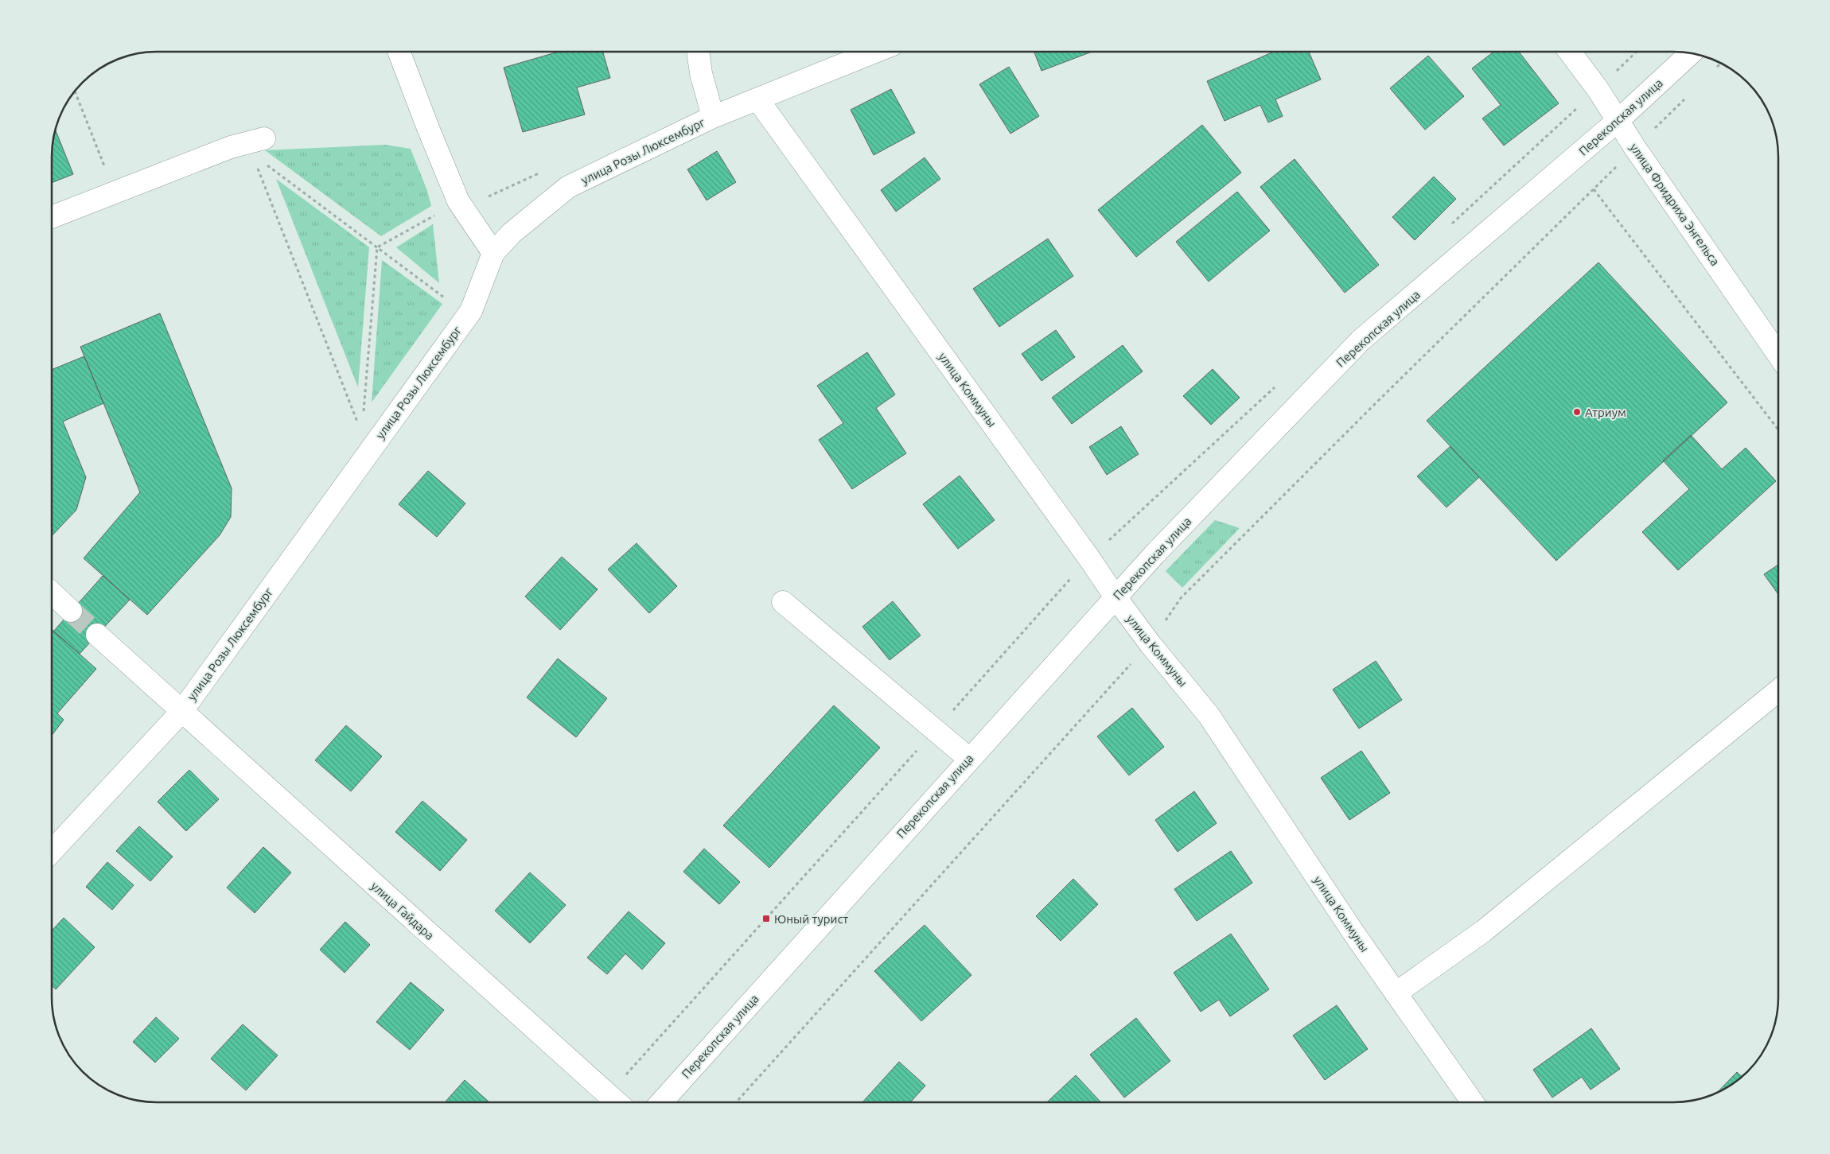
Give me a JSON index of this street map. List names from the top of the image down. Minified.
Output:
{"streets":{"street":["Перекопская улица","улица Розы Люксембург","улица Фридриха Энгельса","улица Коммуны","улица Гайдара"]},"crossings":[["Перекопская улица","улица Фридриха Энгельса"],["Перекопская улица","улица Коммуны"],["улица Розы Люксембург","улица Коммуны"],["улица Розы Люксембург","улица Гайдара"]],"places":{"other":["Атриум"],"transit":["Юный турист"]}}
